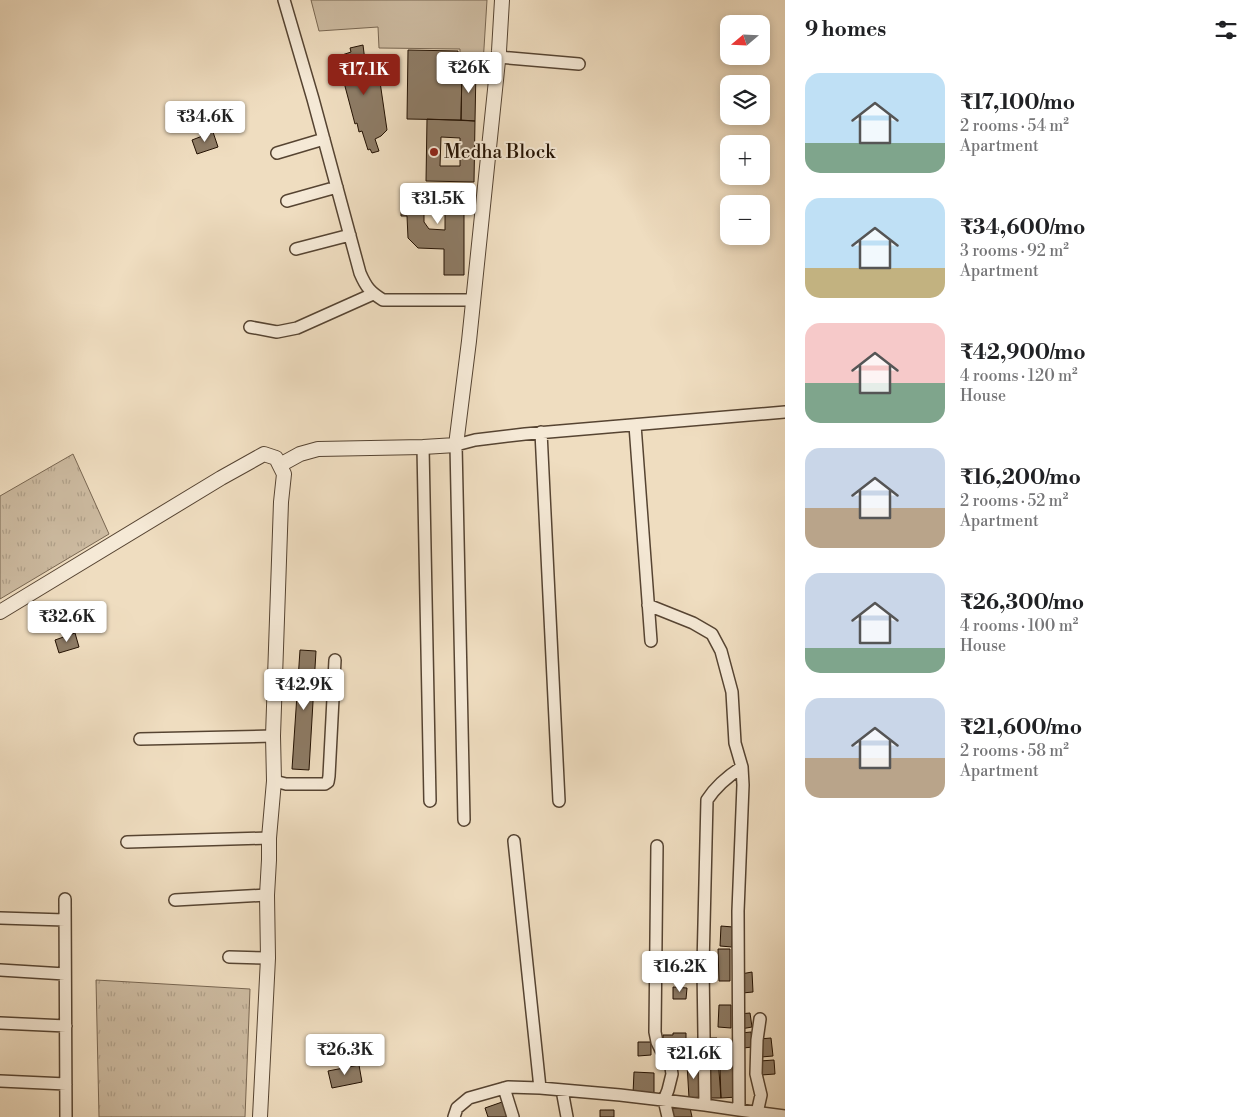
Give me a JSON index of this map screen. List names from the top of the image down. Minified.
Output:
{"places":["Medha Block"],"north":"left","page":{"heading":"9 homes","map_buttons":["+","−"],"price":["₹26K","₹17.1K","₹34.6K","₹31.5K","₹32.6K","₹42.9K","₹16.2K","₹26.3K","₹21.6K"],"list":[{"name":"₹17,100/mo","note":"2 rooms · 54 m² · Apartment"},{"name":"₹34,600/mo","note":"3 rooms · 92 m² · Apartment"},{"name":"₹42,900/mo","note":"4 rooms · 120 m² · House"},{"name":"₹16,200/mo","note":"2 rooms · 52 m² · Apartment"},{"name":"₹26,300/mo","note":"4 rooms · 100 m² · House"},{"name":"₹21,600/mo","note":"2 rooms · 58 m² · Apartment"}]}}
